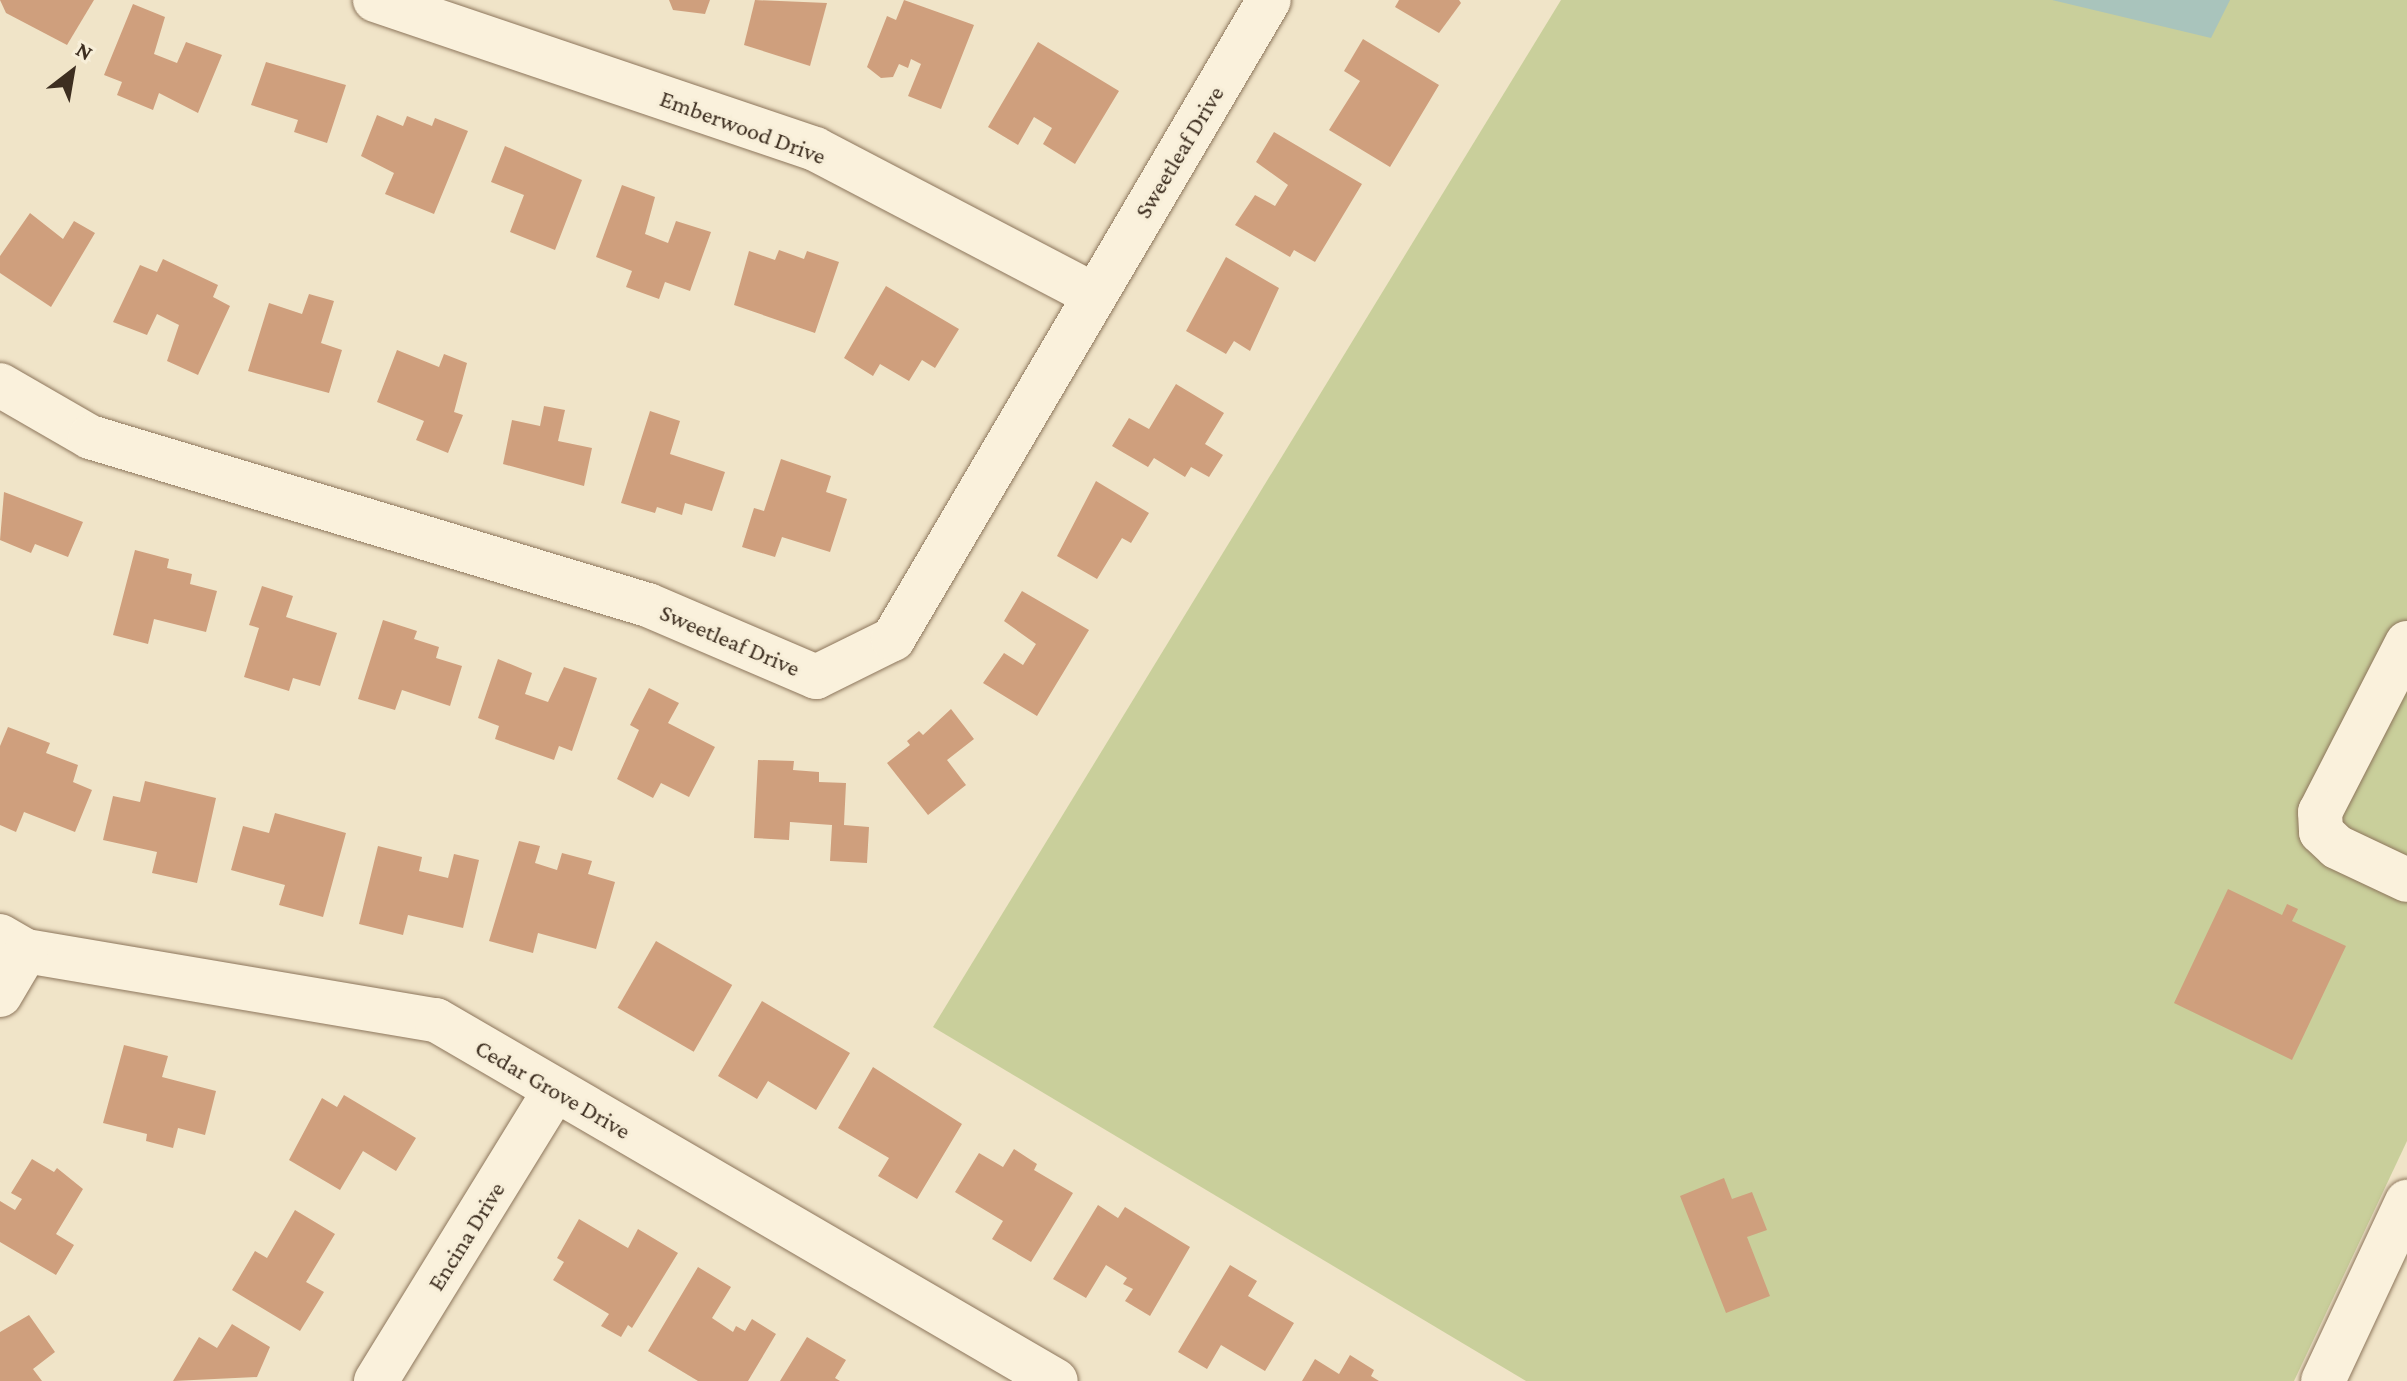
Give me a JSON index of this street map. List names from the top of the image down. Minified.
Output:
{"streets":{"street":["Emberwood Drive","Sweetleaf Drive","Cedar Grove Drive","Encina Drive"]},"crossings":[["Emberwood Drive","Sweetleaf Drive"],["Cedar Grove Drive","Encina Drive"]],"north":"top right"}
